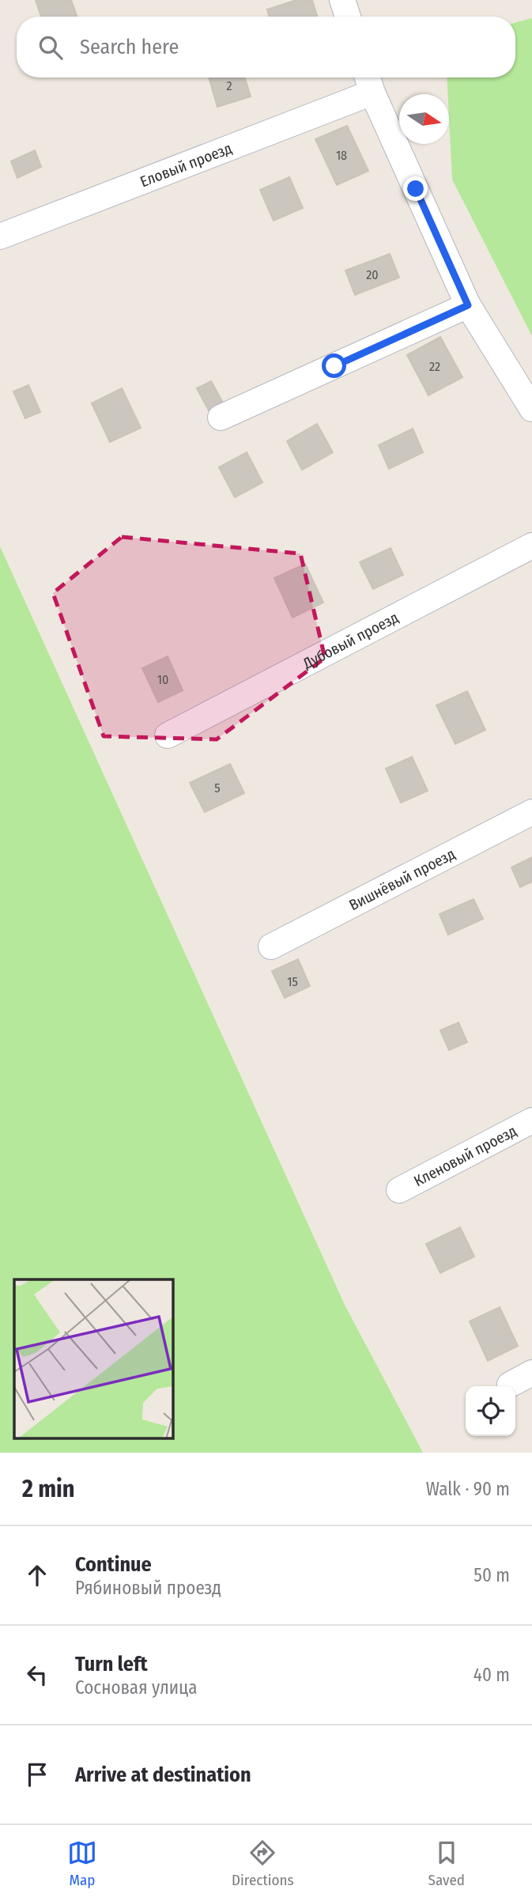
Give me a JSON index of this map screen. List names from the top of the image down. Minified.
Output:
{"streets":{"street":["Еловый проезд","Дубовый проезд","Вишнёвый проезд","Кленовый проезд"]},"house_numbers":["2","18","20","22","10","5","15"],"north":"right","page":{"search":"Search here","heading":["2 min","Walk · 90 m"],"list":[["Continue","Рябиновый проезд","50 m"],["Turn left","Сосновая улица","40 m"],"Arrive at destination"],"nav":["Map","Directions","Saved"]}}
